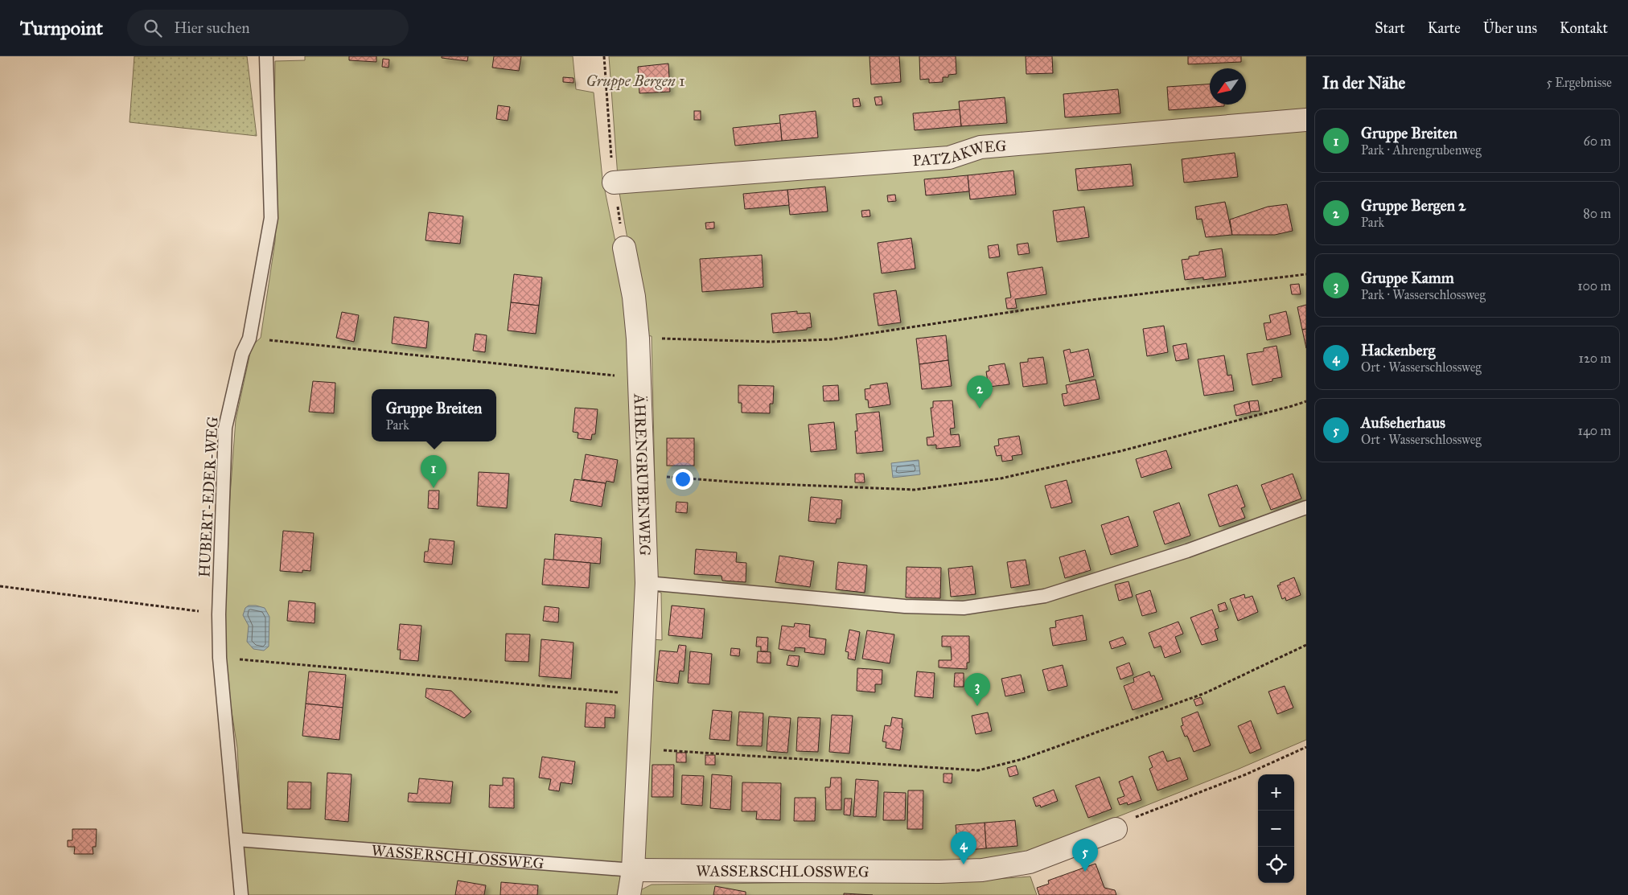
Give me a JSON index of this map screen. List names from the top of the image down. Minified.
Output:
{"streets":{"street":["PATZAKWEG","ÄHRENGRUBENWEG","WASSERSCHLOSSWEG"],"lane":["HUBERT-EDER-WEG"]},"crossings":[["ÄHRENGRUBENWEG","WASSERSCHLOSSWEG"],["HUBERT-EDER-WEG","WASSERSCHLOSSWEG"]],"parks":["Gruppe Bergen 1"],"north":"bottom left","page":{"header":"Turnpoint","search":"Hier suchen","nav":["Start","Karte","Über uns","Kontakt"],"heading":["In der Nähe","5 Ergebnisse"],"list":[{"mark":"1","name":"Gruppe Breiten","note":"Park · Ährengrubenweg","value":"60 m"},{"mark":"2","name":"Gruppe Bergen 2","note":"Park","value":"80 m"},{"mark":"3","name":"Gruppe Kamm","note":"Park · Wasserschlossweg","value":"100 m"},{"mark":"4","name":"Hackenberg","note":"Ort · Wasserschlossweg","value":"120 m"},{"mark":"5","name":"Aufseherhaus","note":"Ort · Wasserschlossweg","value":"140 m"}],"pins":["2","1","3","4","5"],"popup":["Gruppe Breiten","Park"],"map_buttons":["+","−"]}}
